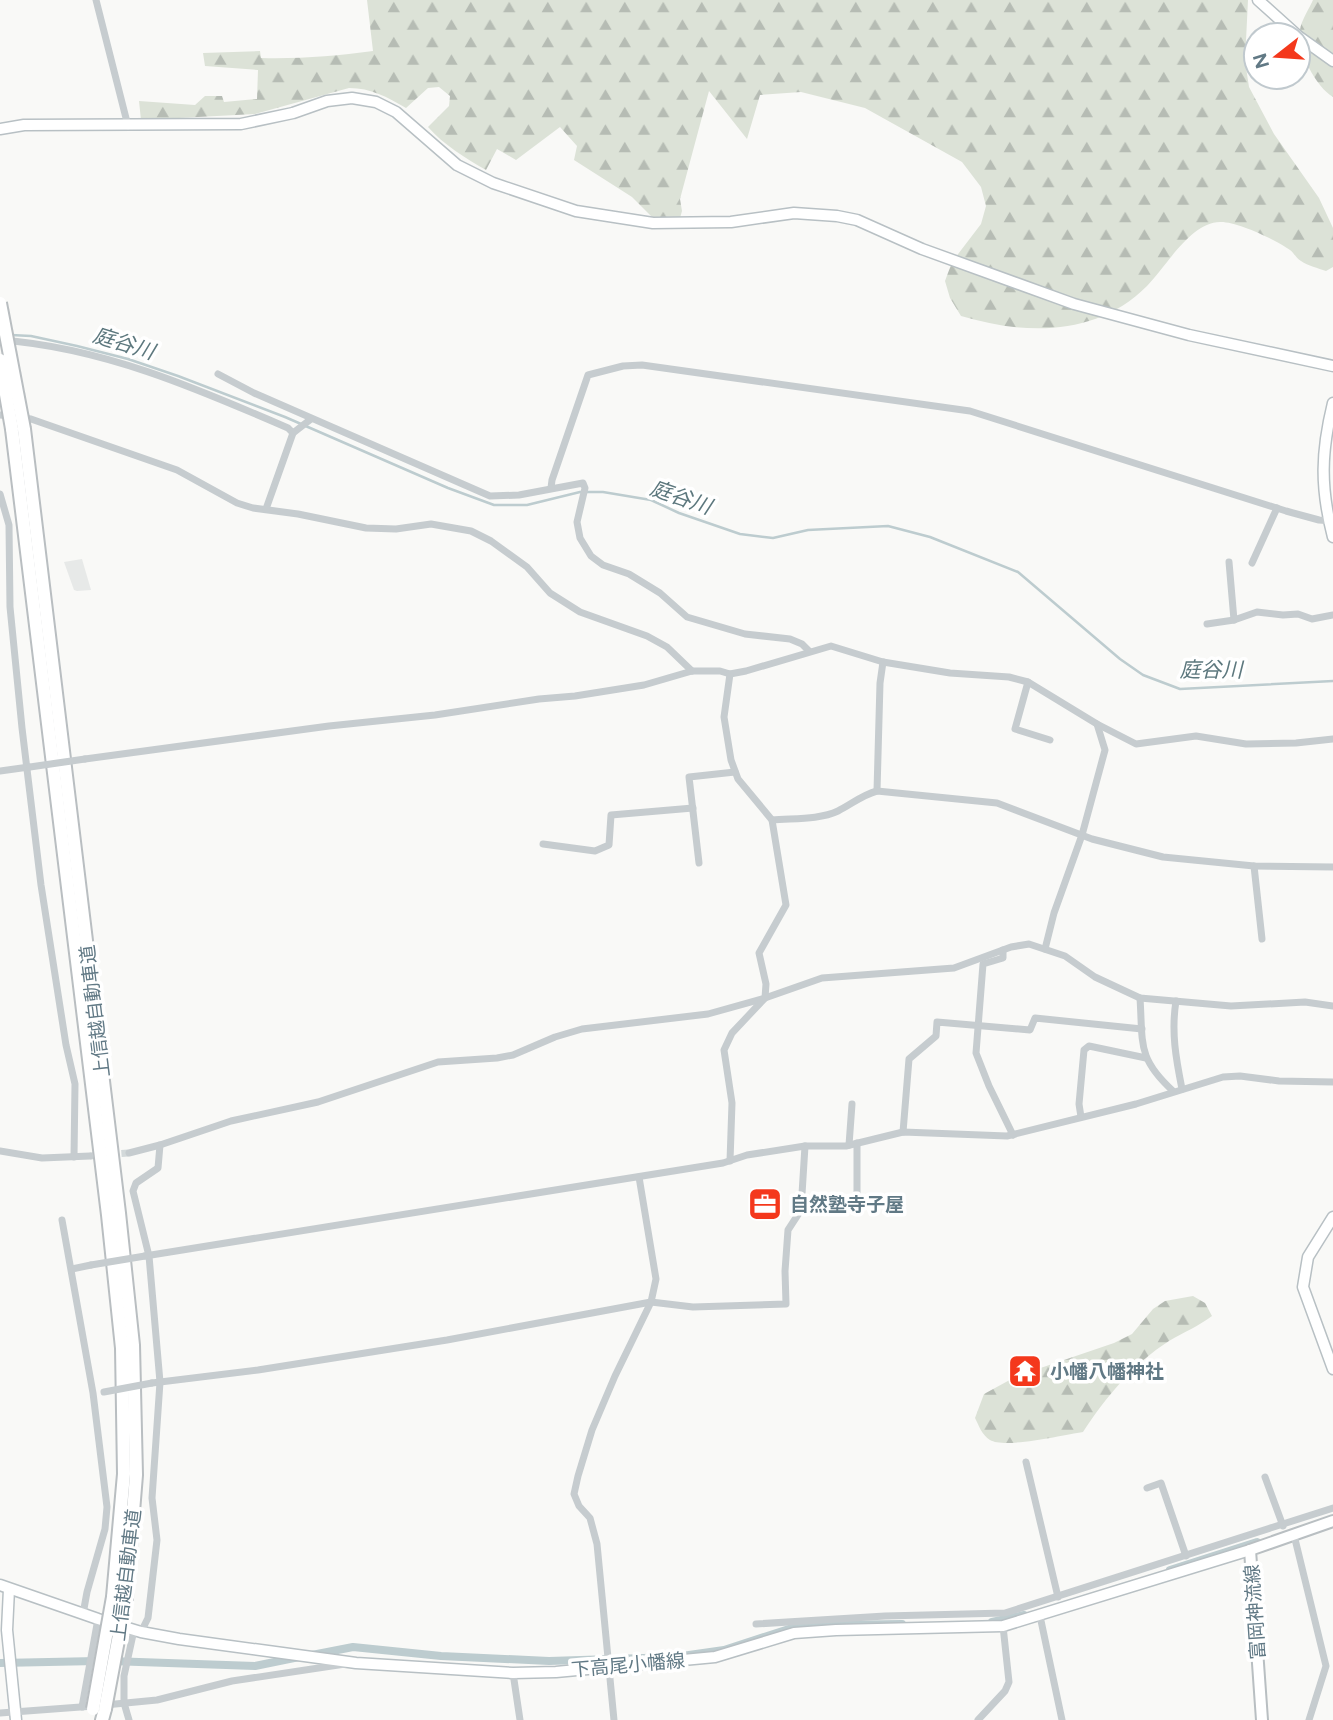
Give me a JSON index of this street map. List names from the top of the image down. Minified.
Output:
{"streets":{"highway":["上信越自動車道"],"main road":["富岡神流線","下高尾小幡線"]},"crossings":[["富岡神流線","下高尾小幡線"]],"water":["庭谷川"],"places":{"office":["自然塾寺子屋"],"temple":["小幡八幡神社"]},"north":"left"}
